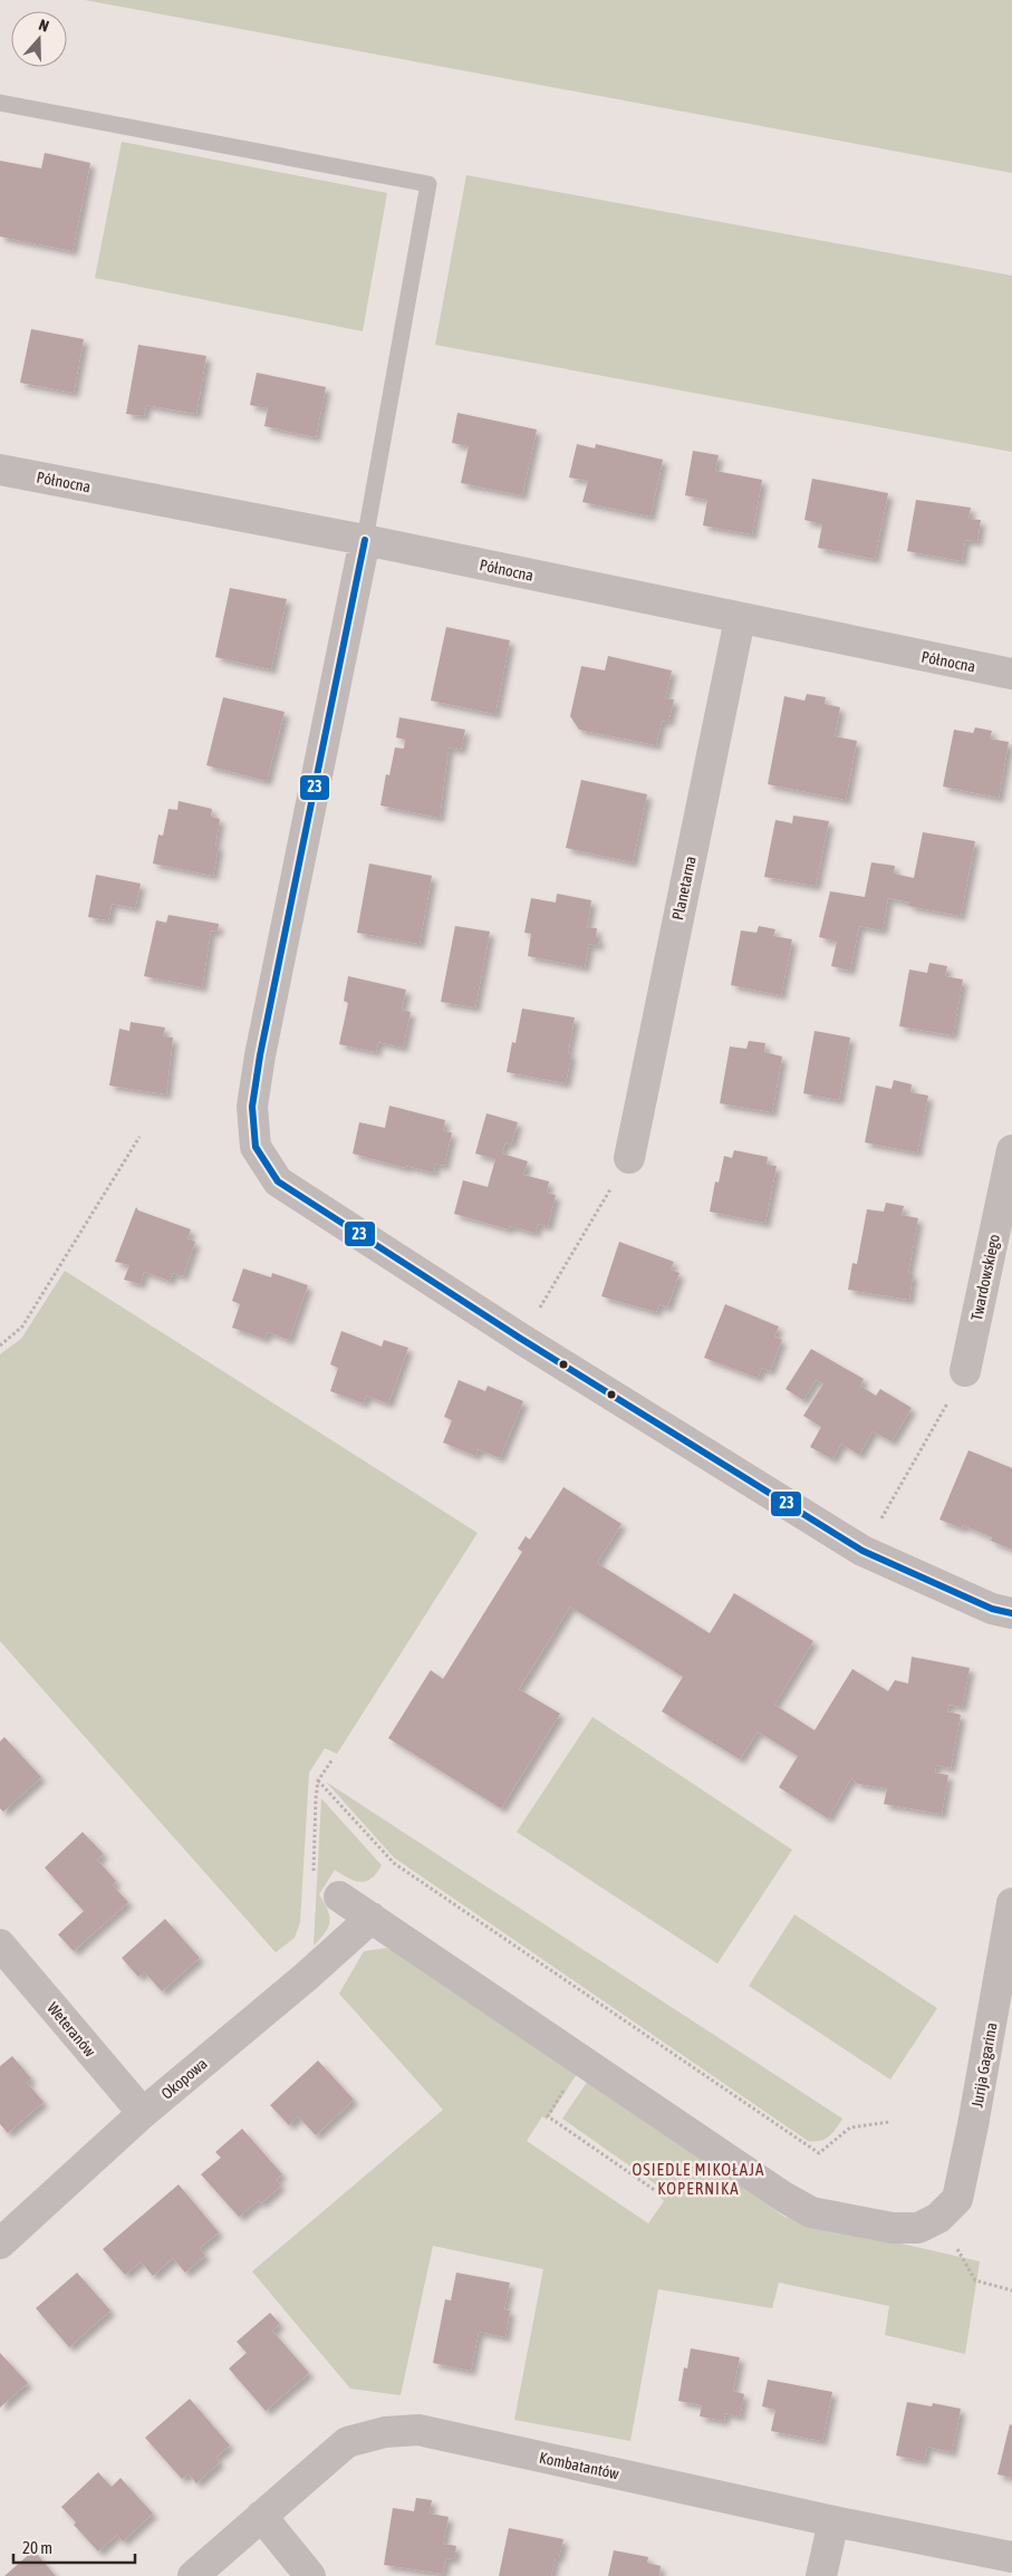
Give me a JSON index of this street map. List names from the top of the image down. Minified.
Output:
{"streets":{"street":["Północna","Planetarna","Twardowskiego","Weteranów","Jurija Gagarina","Okopowa","Kombatantów"]},"crossings":[["Północna","Planetarna"],["Weteranów","Okopowa"]],"districts":["OSIEDLE MIKOŁAJA KOPERNIKA"],"lines":["transit line 23"],"scale_bar":"20 m","north":"top"}
